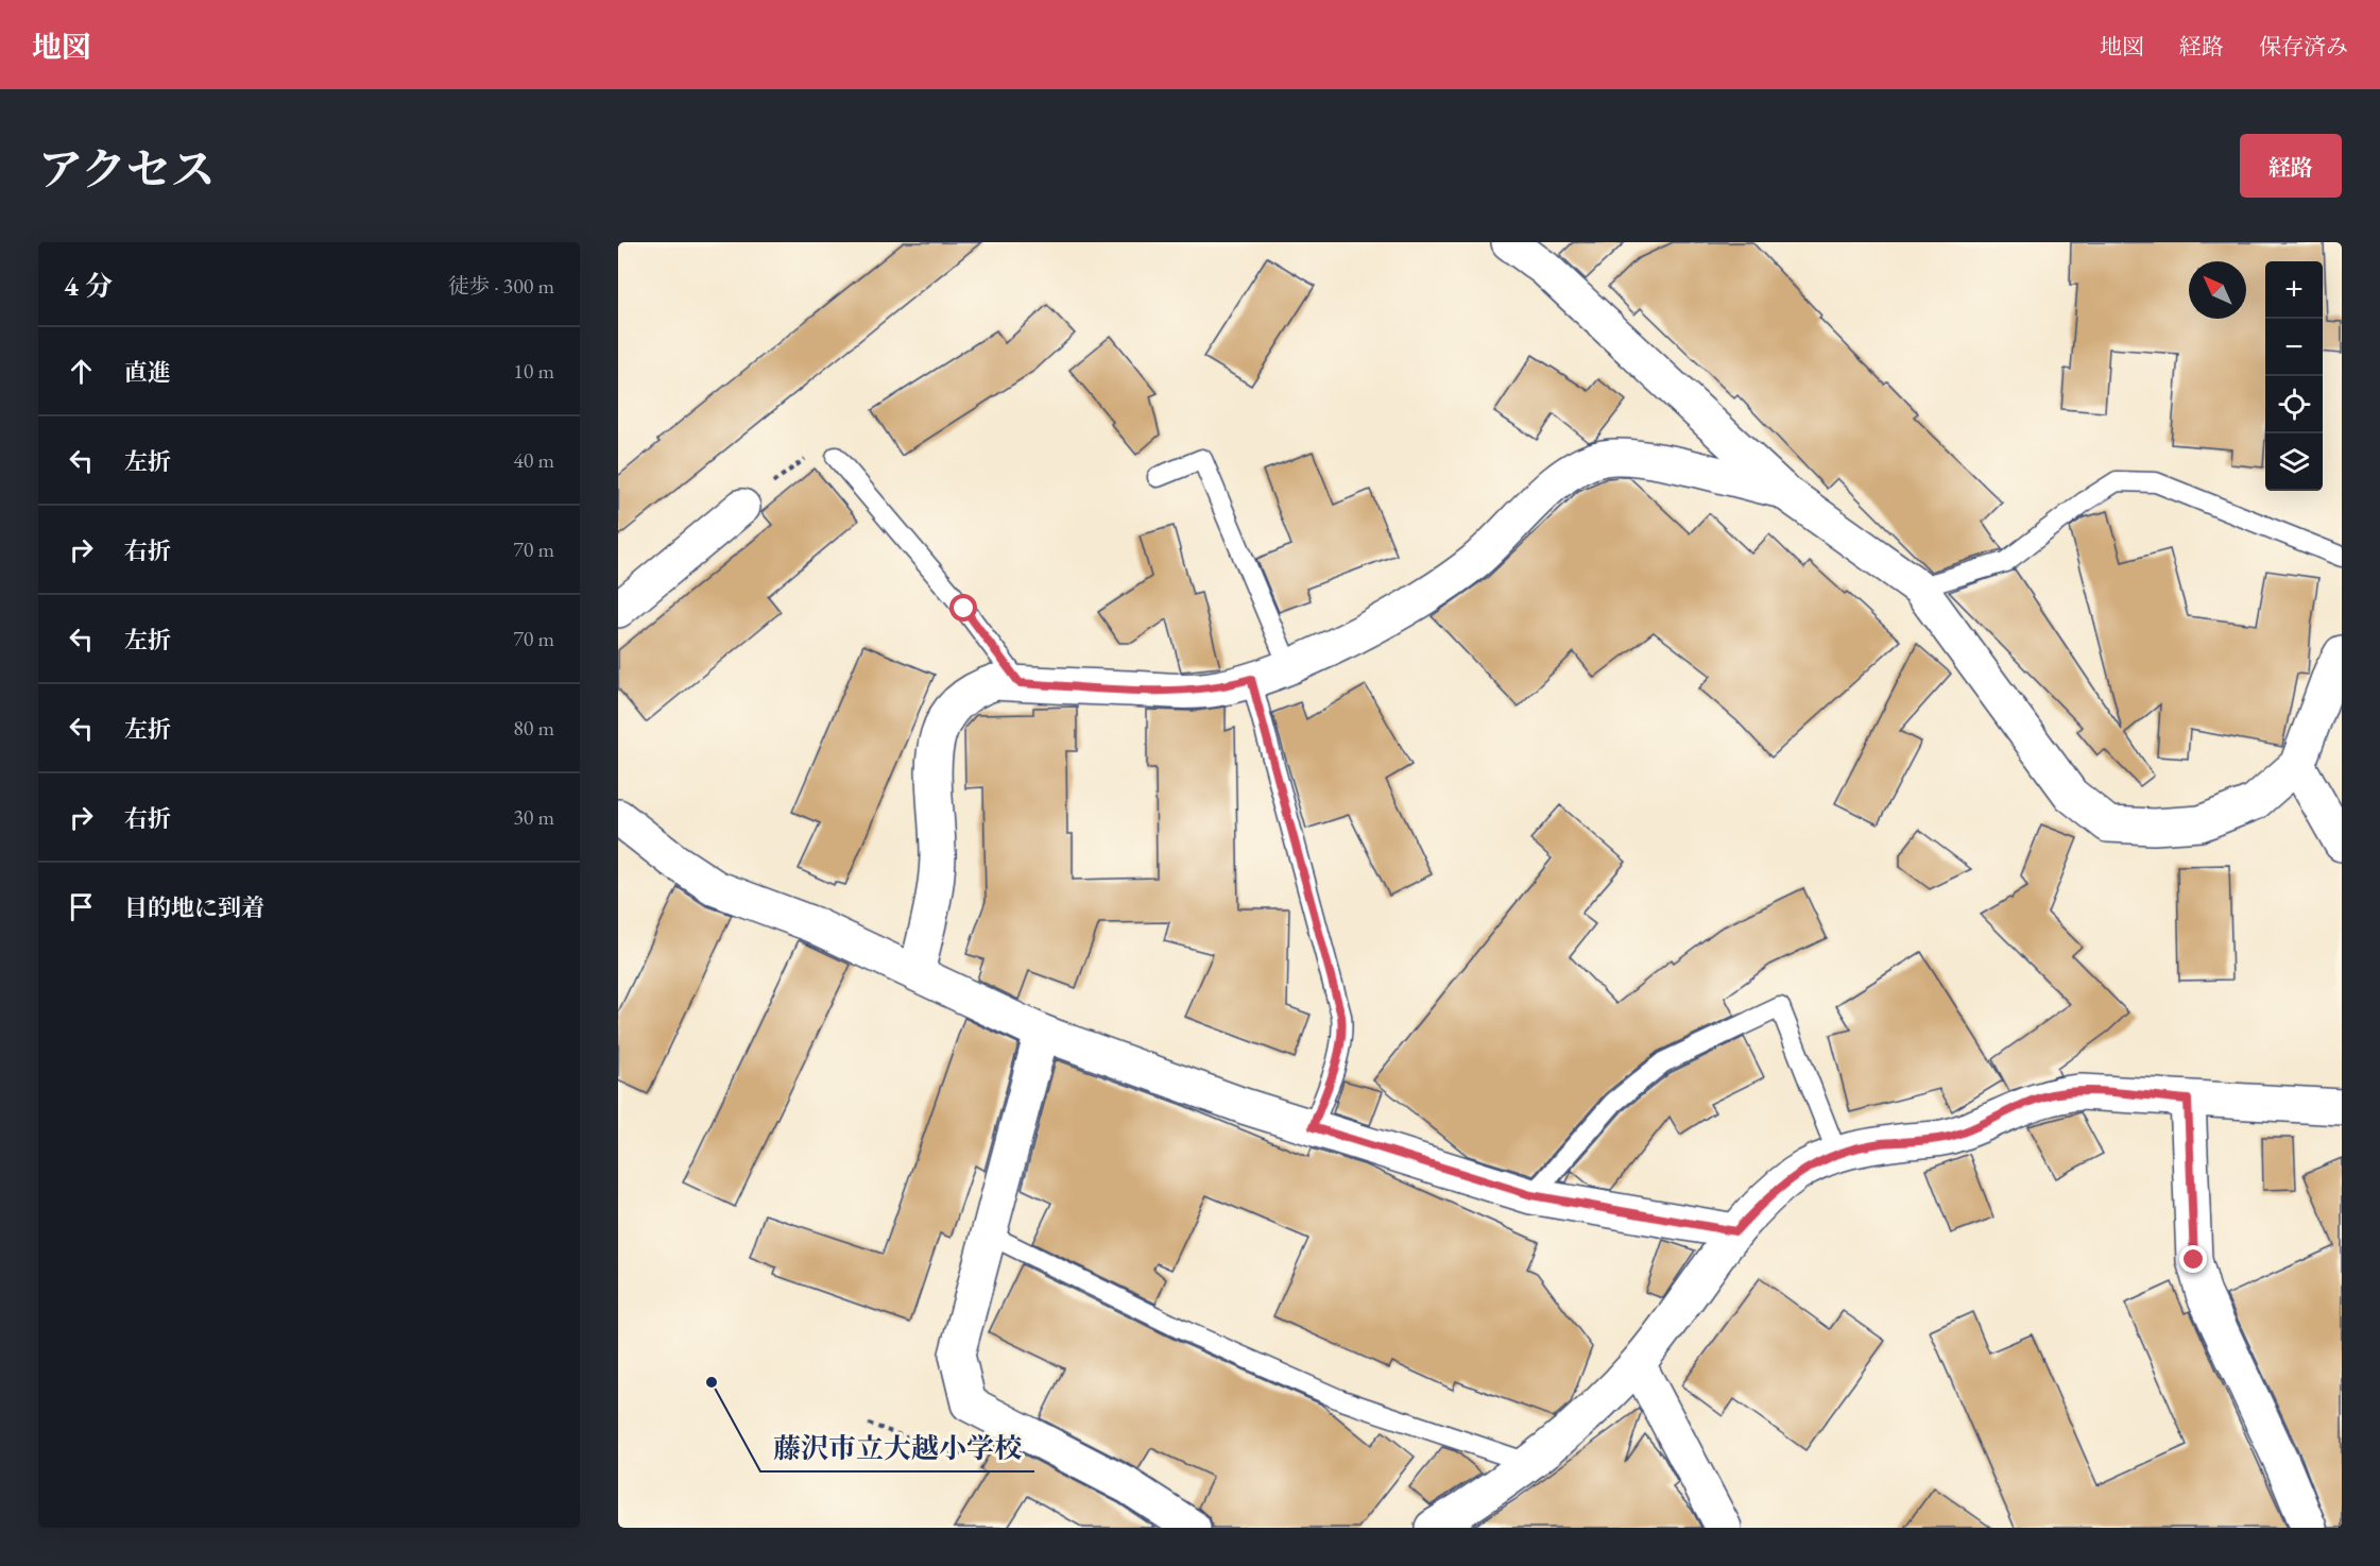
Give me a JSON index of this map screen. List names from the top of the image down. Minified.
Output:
{"places":["藤沢市立大越小学校"],"north":"top left","page":{"header":"地図","nav":["地図","経路","保存済み"],"title":"アクセス","buttons":"経路","heading":["4 分","徒歩 · 300 m"],"map_buttons":["+","−"],"list":[["直進","10 m"],["左折","40 m"],["右折","70 m"],["左折","70 m"],["左折","80 m"],["右折","30 m"],"目的地に到着"]}}
